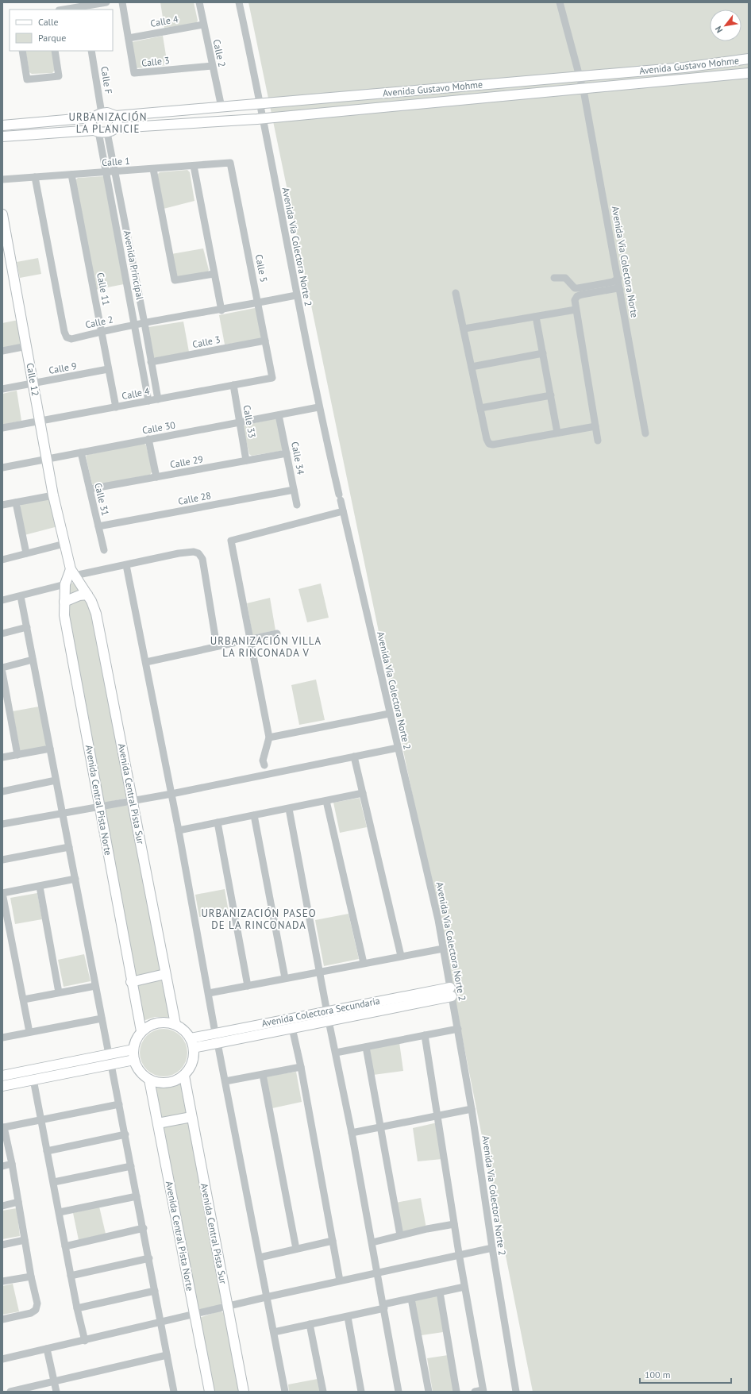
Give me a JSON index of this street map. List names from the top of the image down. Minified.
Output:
{"streets":{"street":["Calle 4","Calle 2","Calle 3","Avenida Gustavo Mohme","Calle F","Calle 1","Avenida Vía Colectora Norte 2","Avenida Vía Colectora Norte","Avenida Principal","Calle 5","Calle 11","Calle 9","Calle 12","Calle 33","Calle 30","Calle 34","Calle 29","Calle 28","Calle 31","Avenida Central Pista Sur","Avenida Central Pista Norte","Avenida Colectora Secundaria"]},"crossings":[["Calle 4","Calle 2"],["Calle 4","Calle 3"],["Calle 4","Avenida Principal"],["Calle 4","Calle 5"],["Calle 4","Calle 11"],["Calle 4","Calle 12"],["Calle 4","Calle 33"],["Calle 2","Calle 3"],["Calle 2","Avenida Gustavo Mohme"],["Calle 2","Calle 1"],["Calle 2","Avenida Vía Colectora Norte 2"],["Calle 2","Avenida Principal"],["Calle 2","Calle 5"],["Calle 2","Calle 11"],["Calle 3","Avenida Principal"],["Calle 3","Calle 5"],["Avenida Gustavo Mohme","Calle F"],["Avenida Gustavo Mohme","Avenida Vía Colectora Norte 2"],["Avenida Gustavo Mohme","Avenida Vía Colectora Norte"],["Avenida Gustavo Mohme","Avenida Principal"],["Calle F","Avenida Principal"],["Calle 1","Avenida Principal"],["Calle 1","Calle 5"],["Calle 1","Calle 11"],["Avenida Vía Colectora Norte 2","Calle 30"],["Avenida Vía Colectora Norte 2","Avenida Colectora Secundaria"],["Calle 11","Calle 9"],["Calle 9","Calle 12"],["Calle 12","Calle 30"],["Calle 12","Avenida Central Pista Sur"],["Calle 12","Avenida Central Pista Norte"],["Calle 33","Calle 30"],["Calle 33","Calle 29"],["Calle 30","Calle 34"],["Calle 30","Calle 31"],["Calle 34","Calle 29"],["Calle 34","Calle 28"],["Calle 29","Calle 31"],["Calle 28","Calle 31"],["Avenida Central Pista Sur","Avenida Central Pista Norte"],["Avenida Central Pista Sur","Avenida Colectora Secundaria"],["Avenida Central Pista Norte","Avenida Colectora Secundaria"]],"districts":["URBANIZACIÓN LA PLANICIE","URBANIZACIÓN VILLA LA RINCONADA V","URBANIZACIÓN PASEO DE LA RINCONADA"],"legend":["Calle","Parque"],"scale_bar":"100 m","north":"bottom left"}
